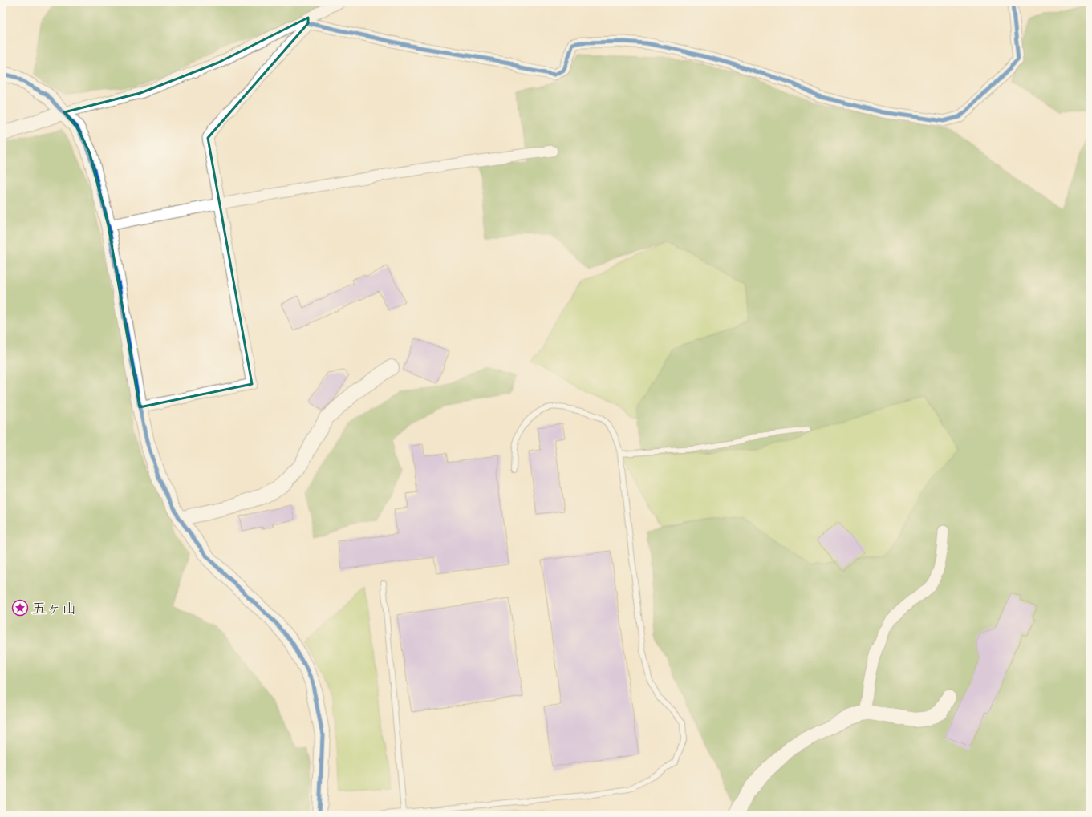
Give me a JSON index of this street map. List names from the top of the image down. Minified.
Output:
{"places":{"place":["五ヶ山"]}}
